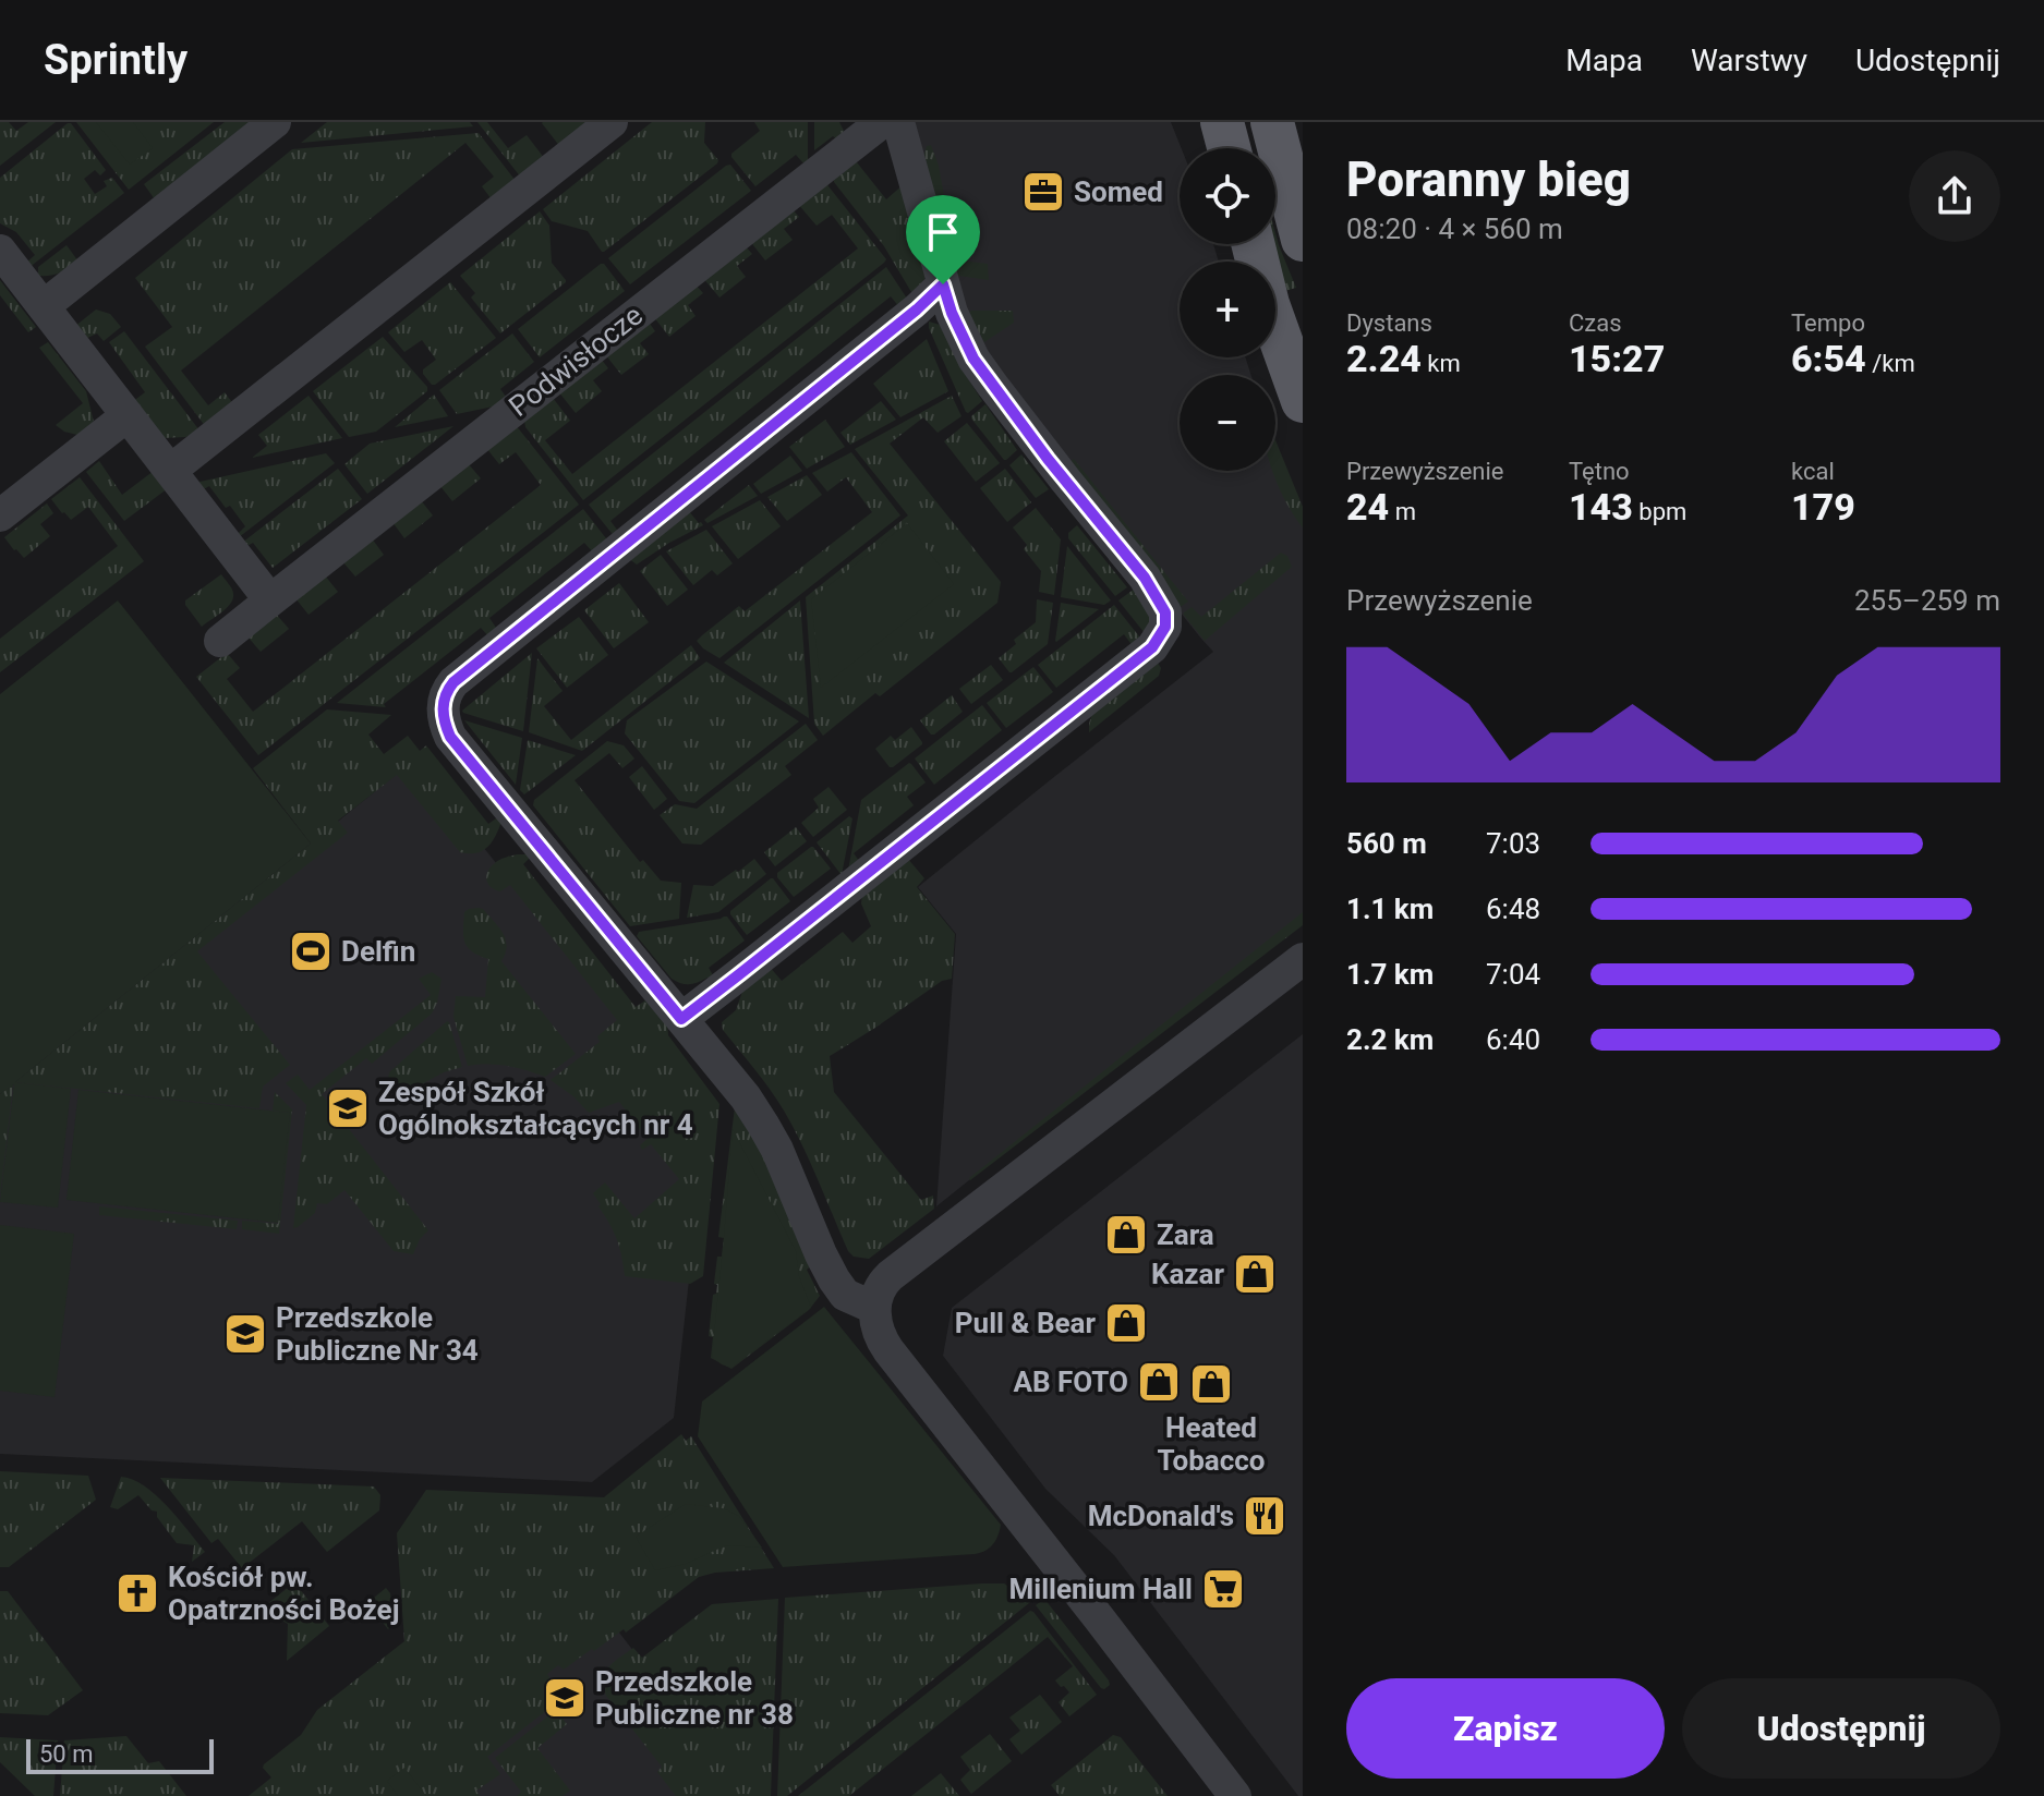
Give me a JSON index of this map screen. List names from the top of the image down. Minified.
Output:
{"streets":{"street":["Podwisłocze"]},"places":{"office":["Somed"],"sports":["Delfin"],"school or university":["Zespół Szkół Ogólnokształcących nr 4","Przedszkole Publiczne Nr 34","Przedszkole Publiczne nr 38"],"shop":["Zara","Kazar","Pull & Bear","AB FOTO","Heated Tobacco"],"restaurant":["McDonald's"],"supermarket":["Millenium Hall"],"church":["Kościół pw. Opatrzności Bożej"]},"scale_bar":"50 m","page":{"header":"Sprintly","nav":["Mapa","Warstwy","Udostępnij"],"heading":["Poranny bieg","08:20 · 4 × 560 m"],"map_buttons":["+","−"],"stats":[["Dystans","2.24 km"],["Czas","15:27"],["Tempo","6:54 /km"],["Przewyższenie","24 m"],["Tętno","143 bpm"],["kcal","179"]],"chart":["Przewyższenie","255–259 m"],"list":[{"name":"560 m","note":"7:03"},{"name":"1.1 km","note":"6:48"},{"name":"1.7 km","note":"7:04"},{"name":"2.2 km","note":"6:40"}],"buttons":["Zapisz","Udostępnij"],"scale":"50 m"}}
